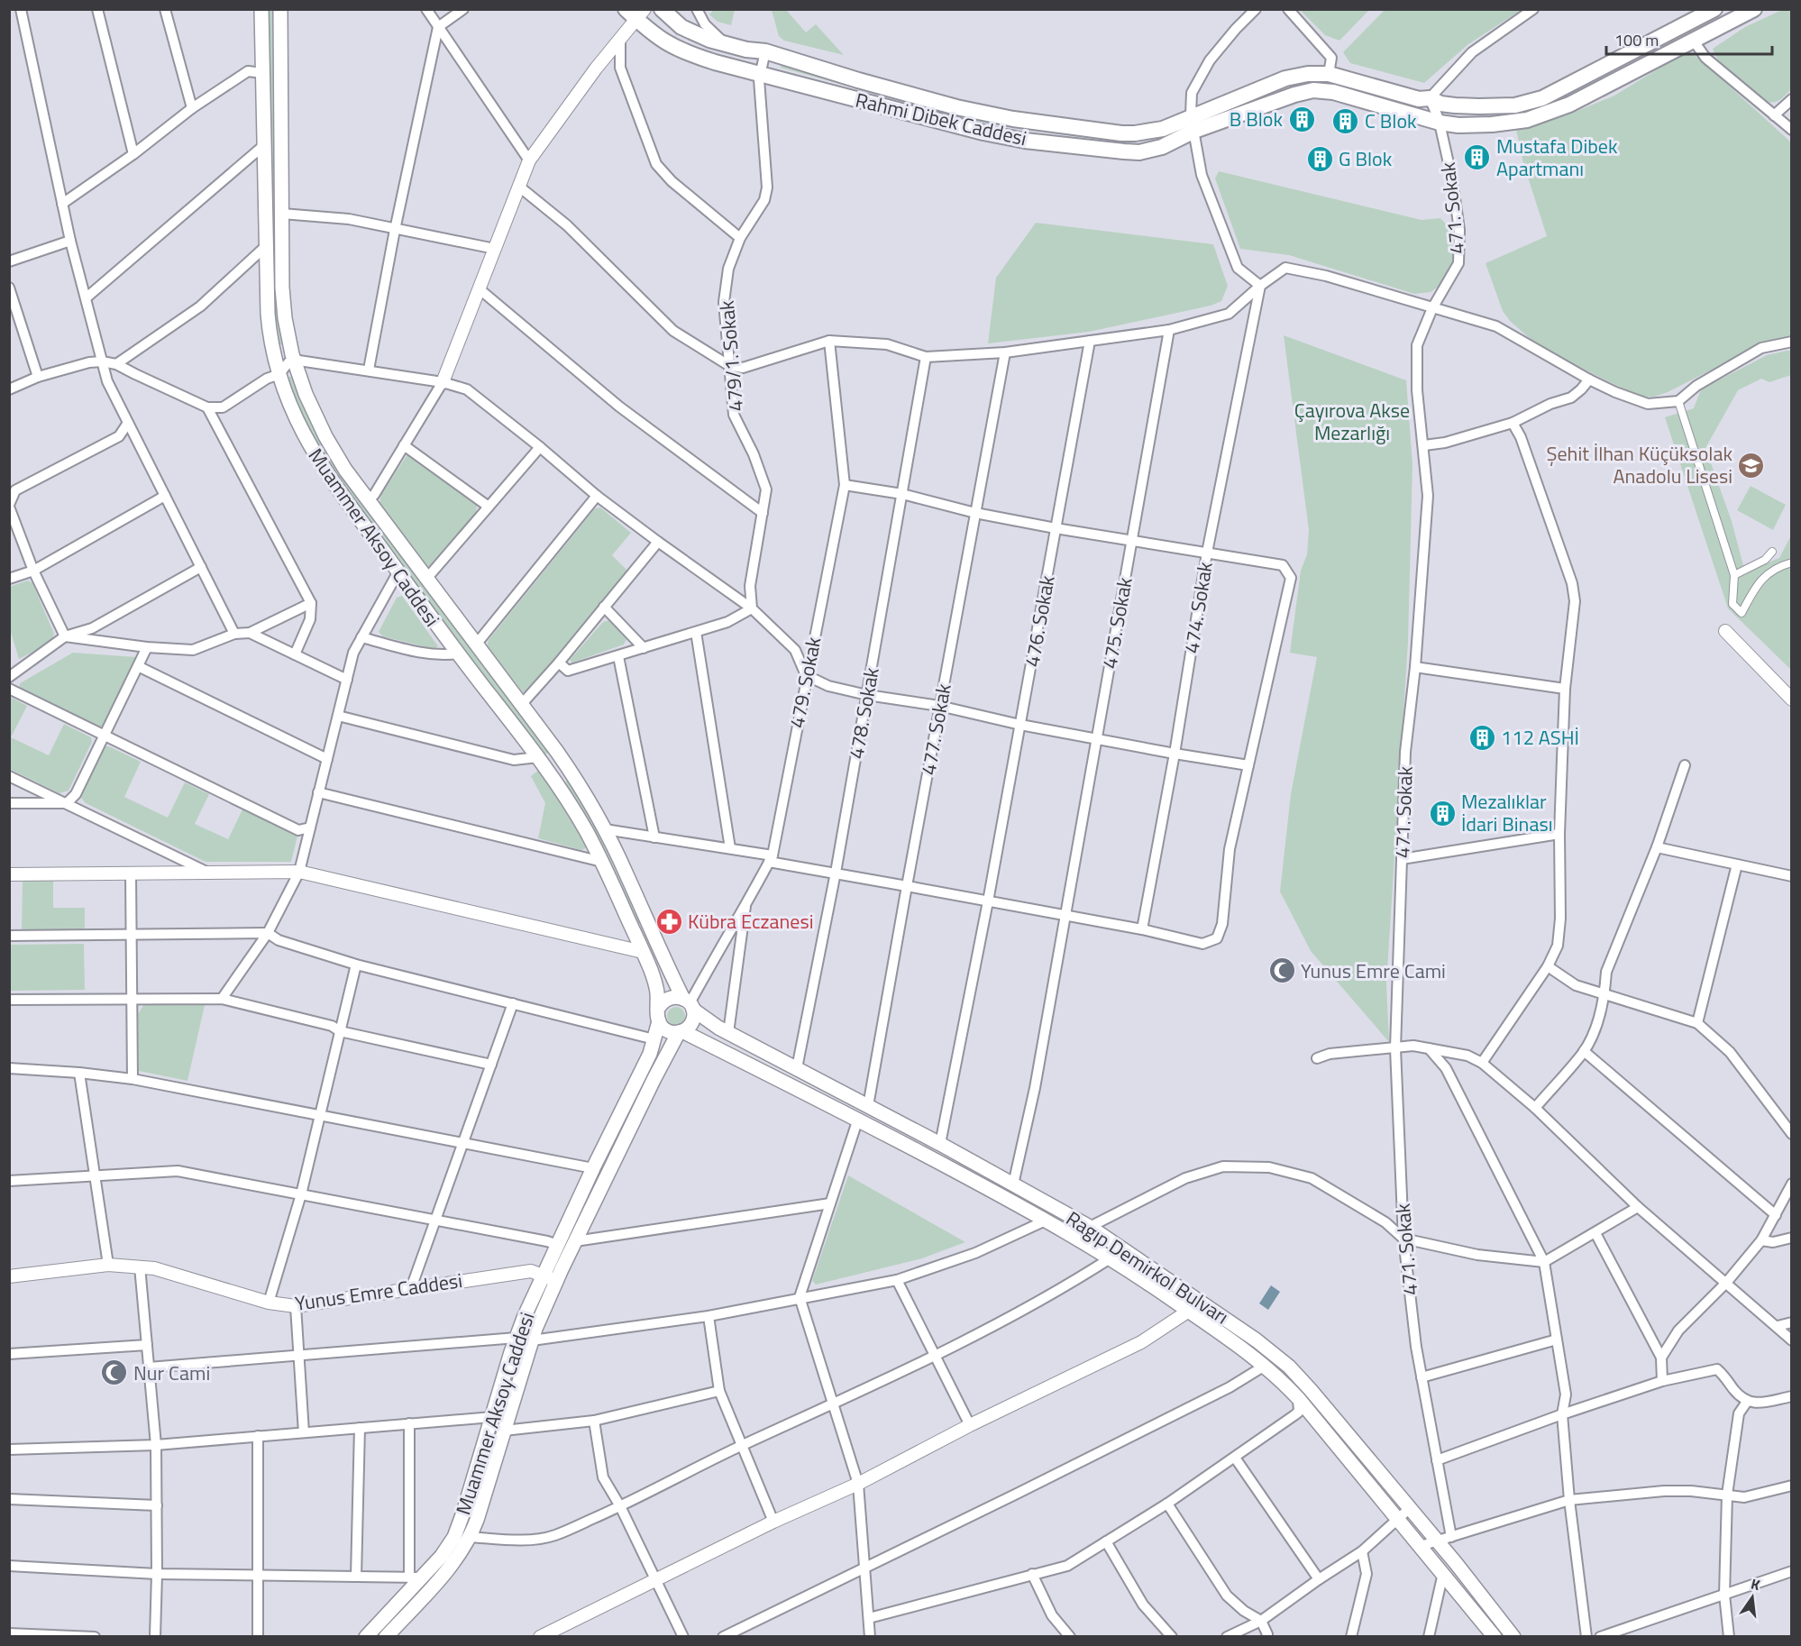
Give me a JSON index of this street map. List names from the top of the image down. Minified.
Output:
{"streets":{"main road":["Rahmi Dibek Caddesi","Muammer Aksoy Caddesi","Ragıp Demirkol Bulvarı"],"street":["471. Sokak","479/1. Sokak","474. Sokak","476. Sokak","475. Sokak","479. Sokak","478. Sokak","477. Sokak","Yunus Emre Caddesi"]},"crossings":[["Rahmi Dibek Caddesi","471. Sokak"],["Rahmi Dibek Caddesi","479/1. Sokak"],["Muammer Aksoy Caddesi","479. Sokak"],["Muammer Aksoy Caddesi","Ragıp Demirkol Bulvarı"],["Muammer Aksoy Caddesi","Yunus Emre Caddesi"],["476. Sokak","Ragıp Demirkol Bulvarı"],["475. Sokak","Ragıp Demirkol Bulvarı"],["479. Sokak","Ragıp Demirkol Bulvarı"],["478. Sokak","Ragıp Demirkol Bulvarı"],["477. Sokak","Ragıp Demirkol Bulvarı"]],"parks":["Çayırova Akse Mezarlığı"],"places":{"building":["B Blok","C Blok","Mustafa Dibek Apartmanı","G Blok","112 ASHİ","Mezalıklar İdari Binası"],"school or university":["Şehit İlhan Küçüksolak Anadolu Lisesi"],"pharmacy":["Kübra Eczanesi"],"mosque":["Yunus Emre Cami","Nur Cami"]},"scale_bar":"100 m","north":"top"}
